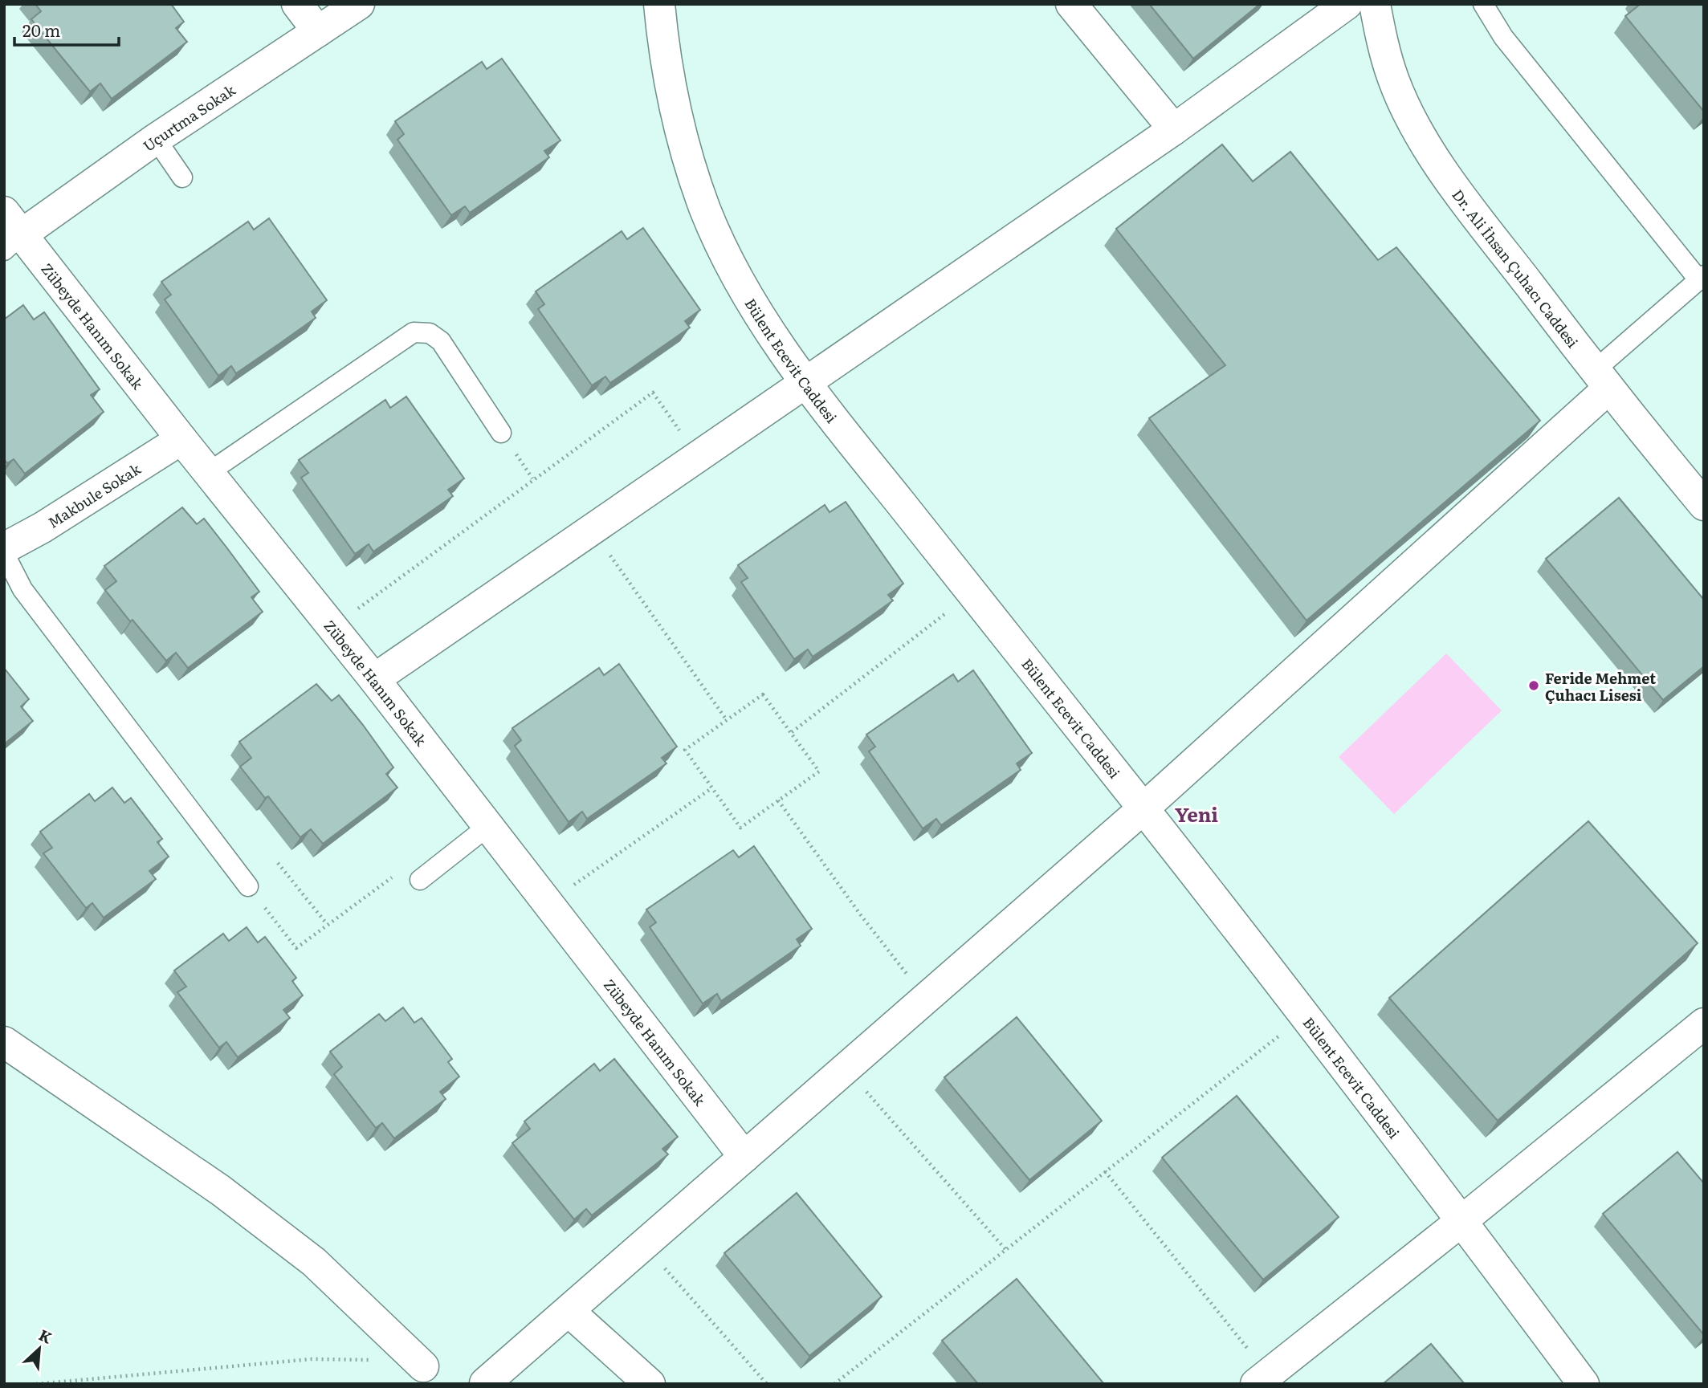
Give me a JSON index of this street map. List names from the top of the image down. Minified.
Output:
{"streets":{"street":["Uçurtma Sokak","Dr. Ali İhsan Çuhacı Caddesi","Zübeyde Hanım Sokak","Bülent Ecevit Caddesi","Makbule Sokak"]},"crossings":[["Uçurtma Sokak","Zübeyde Hanım Sokak"],["Zübeyde Hanım Sokak","Makbule Sokak"]],"districts":["Yeni"],"places":["Feride Mehmet Çuhacı Lisesi"],"scale_bar":"20 m","north":"top right"}
